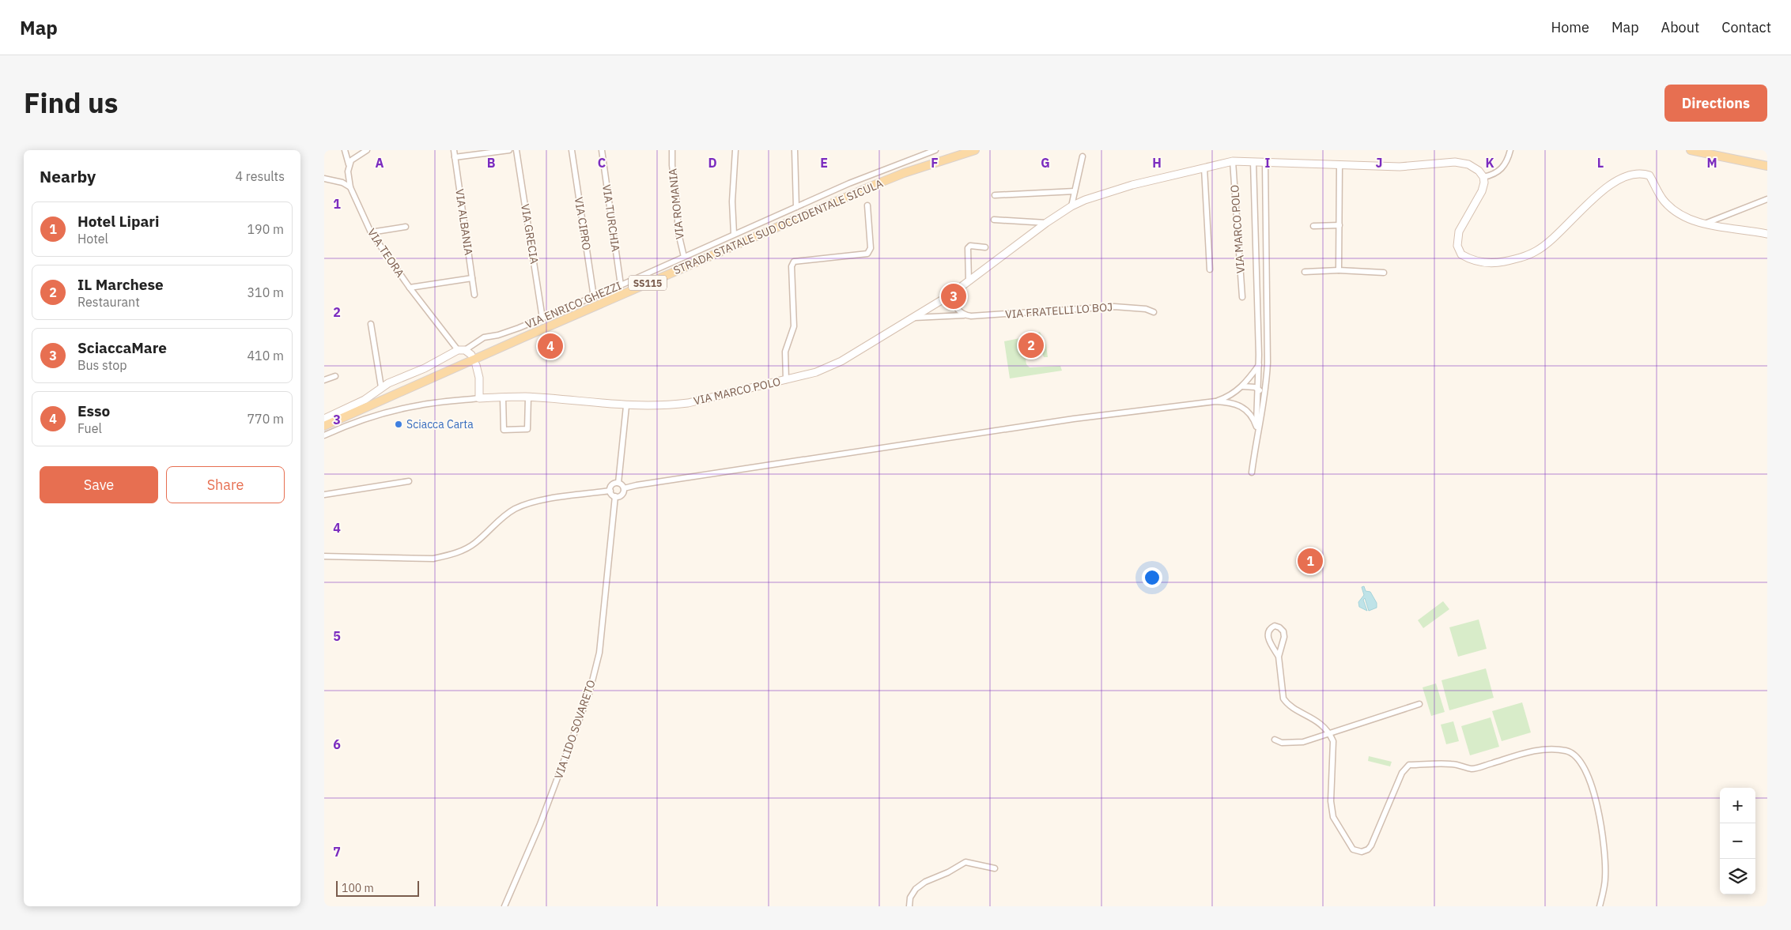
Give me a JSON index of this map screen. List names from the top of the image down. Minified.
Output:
{"streets":{"main road":["STRADA STATALE SUD OCCIDENTALE SICULA","SS115"],"street":["VIA ROMANIA","VIA TURCHIA","VIA ALBANIA","VIA CIPRO","VIA MARCO POLO","VIA GRECIA","VIA TEORA","VIA ENRICO GHEZZI","VIA FRATELLI LO BOJ","VIA LIDO SOVARETO"]},"crossings":[["VIA ROMANIA","VIA ENRICO GHEZZI"],["VIA TURCHIA","VIA ENRICO GHEZZI"],["VIA CIPRO","VIA ENRICO GHEZZI"],["VIA MARCO POLO","VIA FRATELLI LO BOJ"],["VIA GRECIA","VIA ENRICO GHEZZI"],["VIA TEORA","VIA ENRICO GHEZZI"]],"places":["Sciacca Carta"],"scale_bar":"100 m","page":{"header":"Map","nav":["Home","Map","About","Contact"],"title":"Find us","buttons":["Directions",["Save","Share"]],"heading":["Nearby","4 results"],"list":[{"mark":"1","name":"Hotel Lipari","note":"Hotel","value":"190 m"},{"mark":"2","name":"IL Marchese","note":"Restaurant","value":"310 m"},{"mark":"3","name":"SciaccaMare","note":"Bus stop","value":"410 m"},{"mark":"4","name":"Esso","note":"Fuel","value":"770 m"}],"pins":["3","2","4","1"],"map_buttons":["+","−"],"scale":"100 m"},"grid":{"columns":["A","B","C","D","E","F","G","H","I","J","K","L","M"],"rows":["1","2","3","4","5","6","7"]}}
